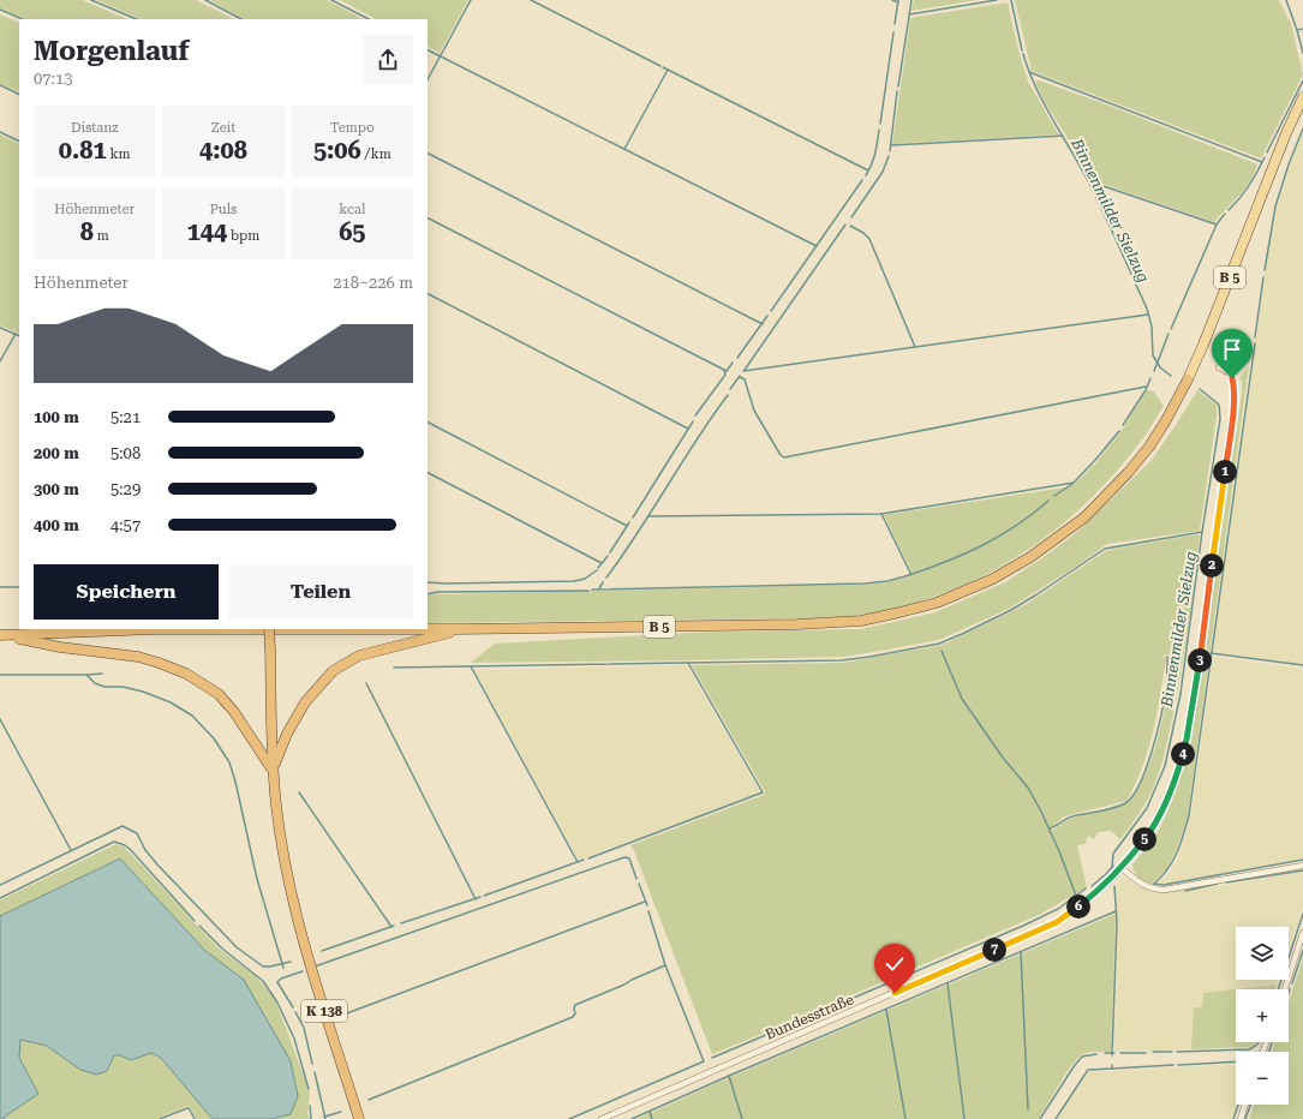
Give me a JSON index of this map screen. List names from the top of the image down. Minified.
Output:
{"streets":{"highway":["B 5","K 138"],"street":["Bundesstraße"]},"water":["Binnenmilder Sielzug"],"page":{"heading":["Morgenlauf","07:13"],"stats":[["Distanz","0.81 km"],["Zeit","4:08"],["Tempo","5:06 /km"],["Höhenmeter","8 m"],["Puls","144 bpm"],["kcal","65"]],"chart":["Höhenmeter","218–226 m"],"list":[{"name":"100 m","note":"5:21"},{"name":"200 m","note":"5:08"},{"name":"300 m","note":"5:29"},{"name":"400 m","note":"4:57"}],"pins":["1","2","3","4","5","6","7"],"buttons":["Speichern","Teilen"],"map_buttons":["+","−"]}}
